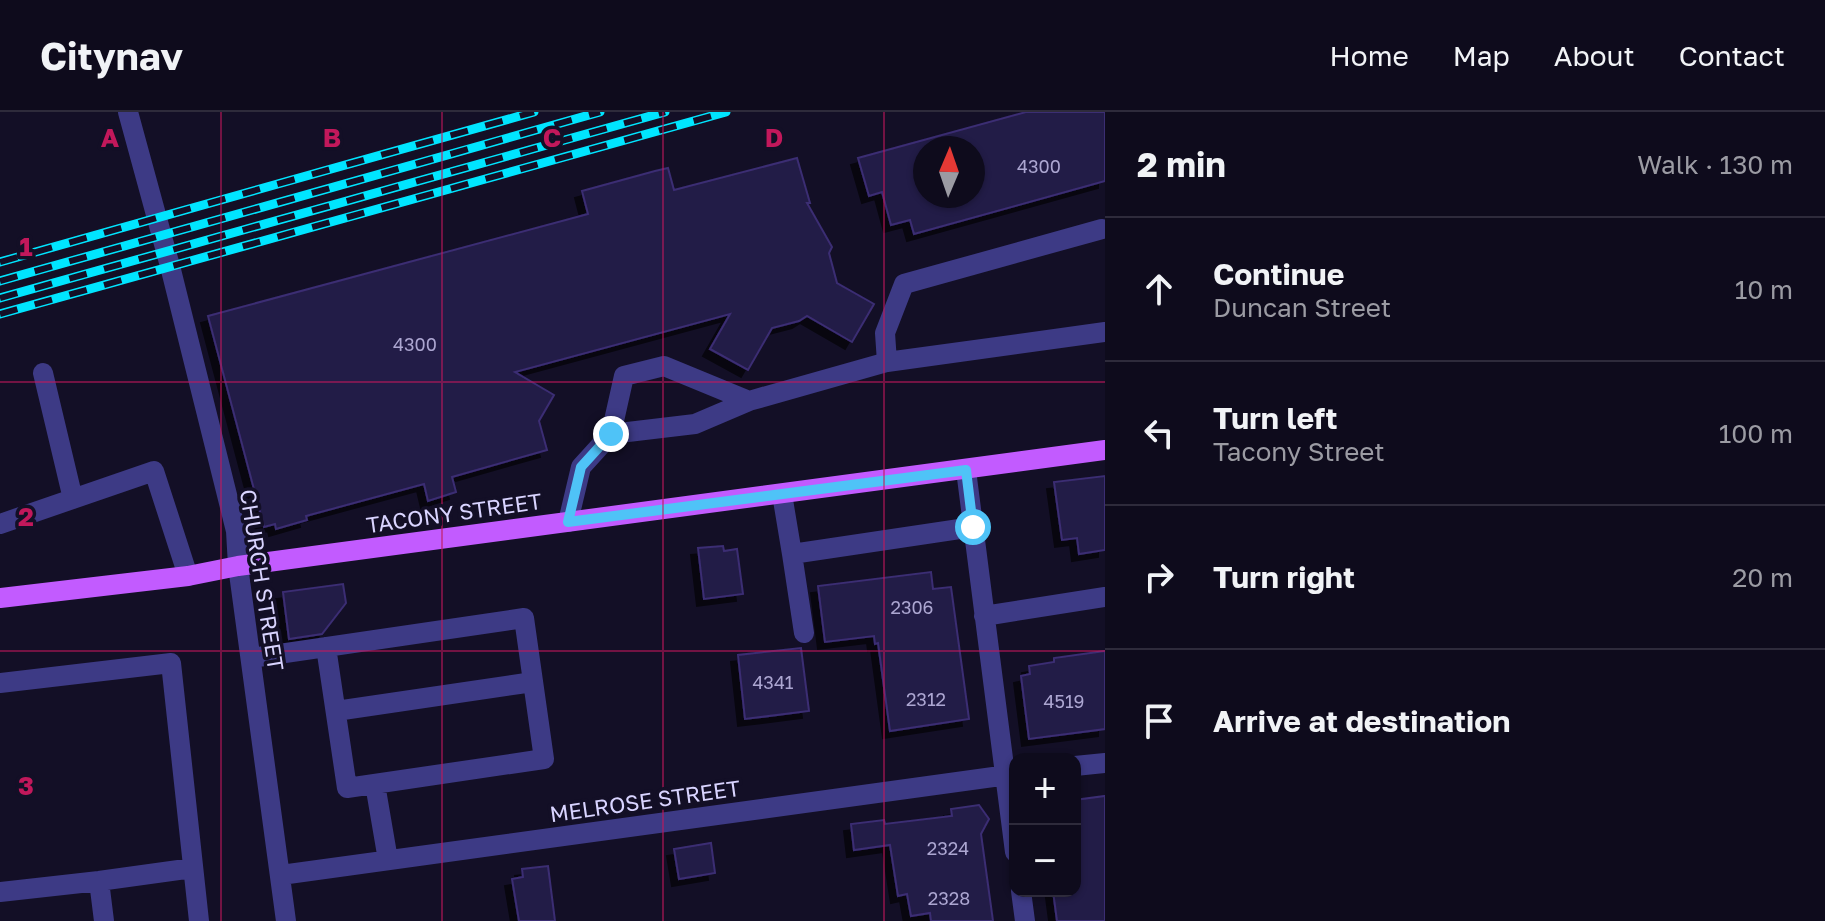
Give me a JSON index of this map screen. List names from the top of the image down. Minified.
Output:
{"streets":{"main road":["TACONY STREET"],"street":["CHURCH STREET","MELROSE STREET"]},"crossings":[["TACONY STREET","CHURCH STREET"],["CHURCH STREET","MELROSE STREET"]],"house_numbers":["4300","4300","2306","4341","2312","4519","2324","2328"],"north":"top","page":{"header":"Citynav","nav":["Home","Map","About","Contact"],"heading":["2 min","Walk · 130 m"],"list":[["Continue","Duncan Street","10 m"],["Turn left","Tacony Street","100 m"],["Turn right","20 m"],"Arrive at destination"],"map_buttons":["+","−"]},"grid":{"columns":["A","B","C","D"],"rows":["1","2","3"]}}
